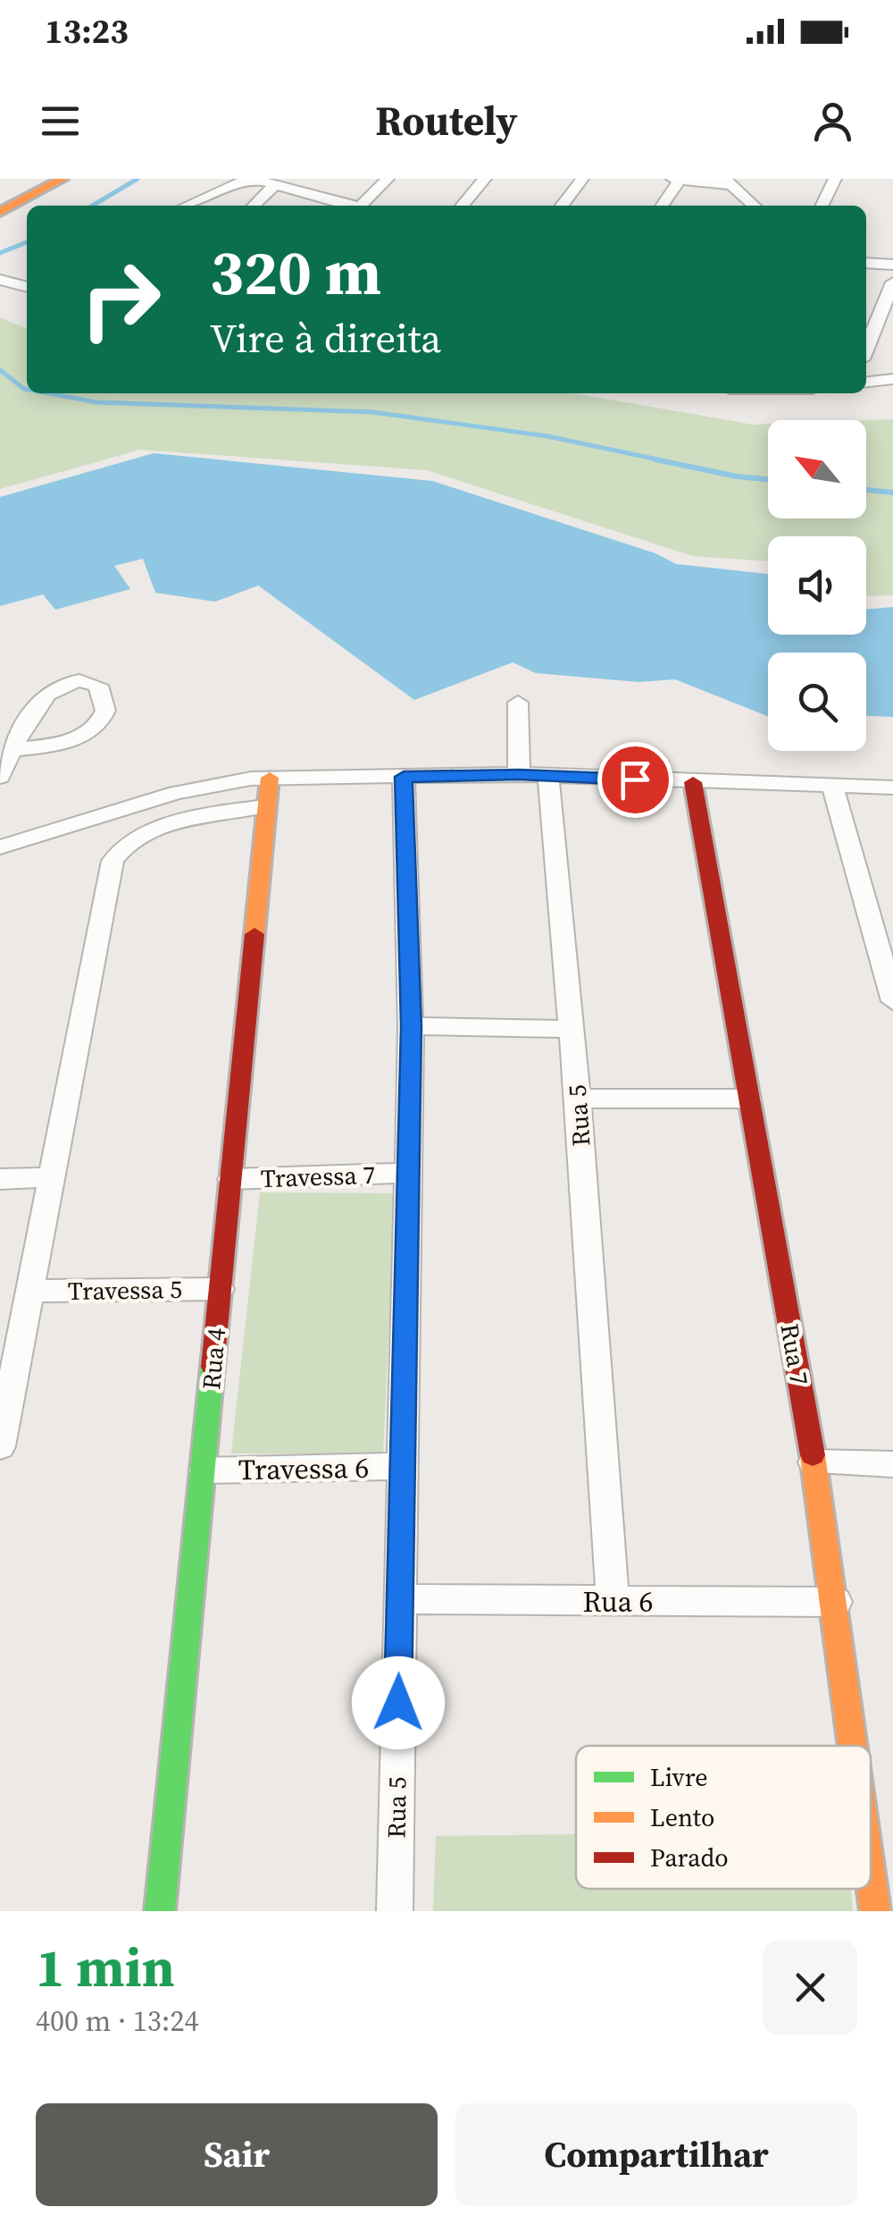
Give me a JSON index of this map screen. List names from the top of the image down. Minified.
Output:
{"streets":{"street":["Rua 5","Travessa 7","Travessa 5","Rua 7","Rua 4","Travessa 6","Rua 6"]},"crossings":[["Rua 5","Travessa 7"],["Rua 5","Travessa 6"],["Rua 5","Rua 6"],["Travessa 7","Rua 4"],["Travessa 5","Rua 4"],["Rua 7","Rua 6"],["Rua 4","Travessa 6"]],"legend":["Livre","Lento","Parado"],"north":"top left","page":{"status":"13:23","header":"Routely","turn":["320 m","Vire à direita"],"heading":["1 min","400 m · 13:24"],"buttons":["Sair","Compartilhar"]}}
